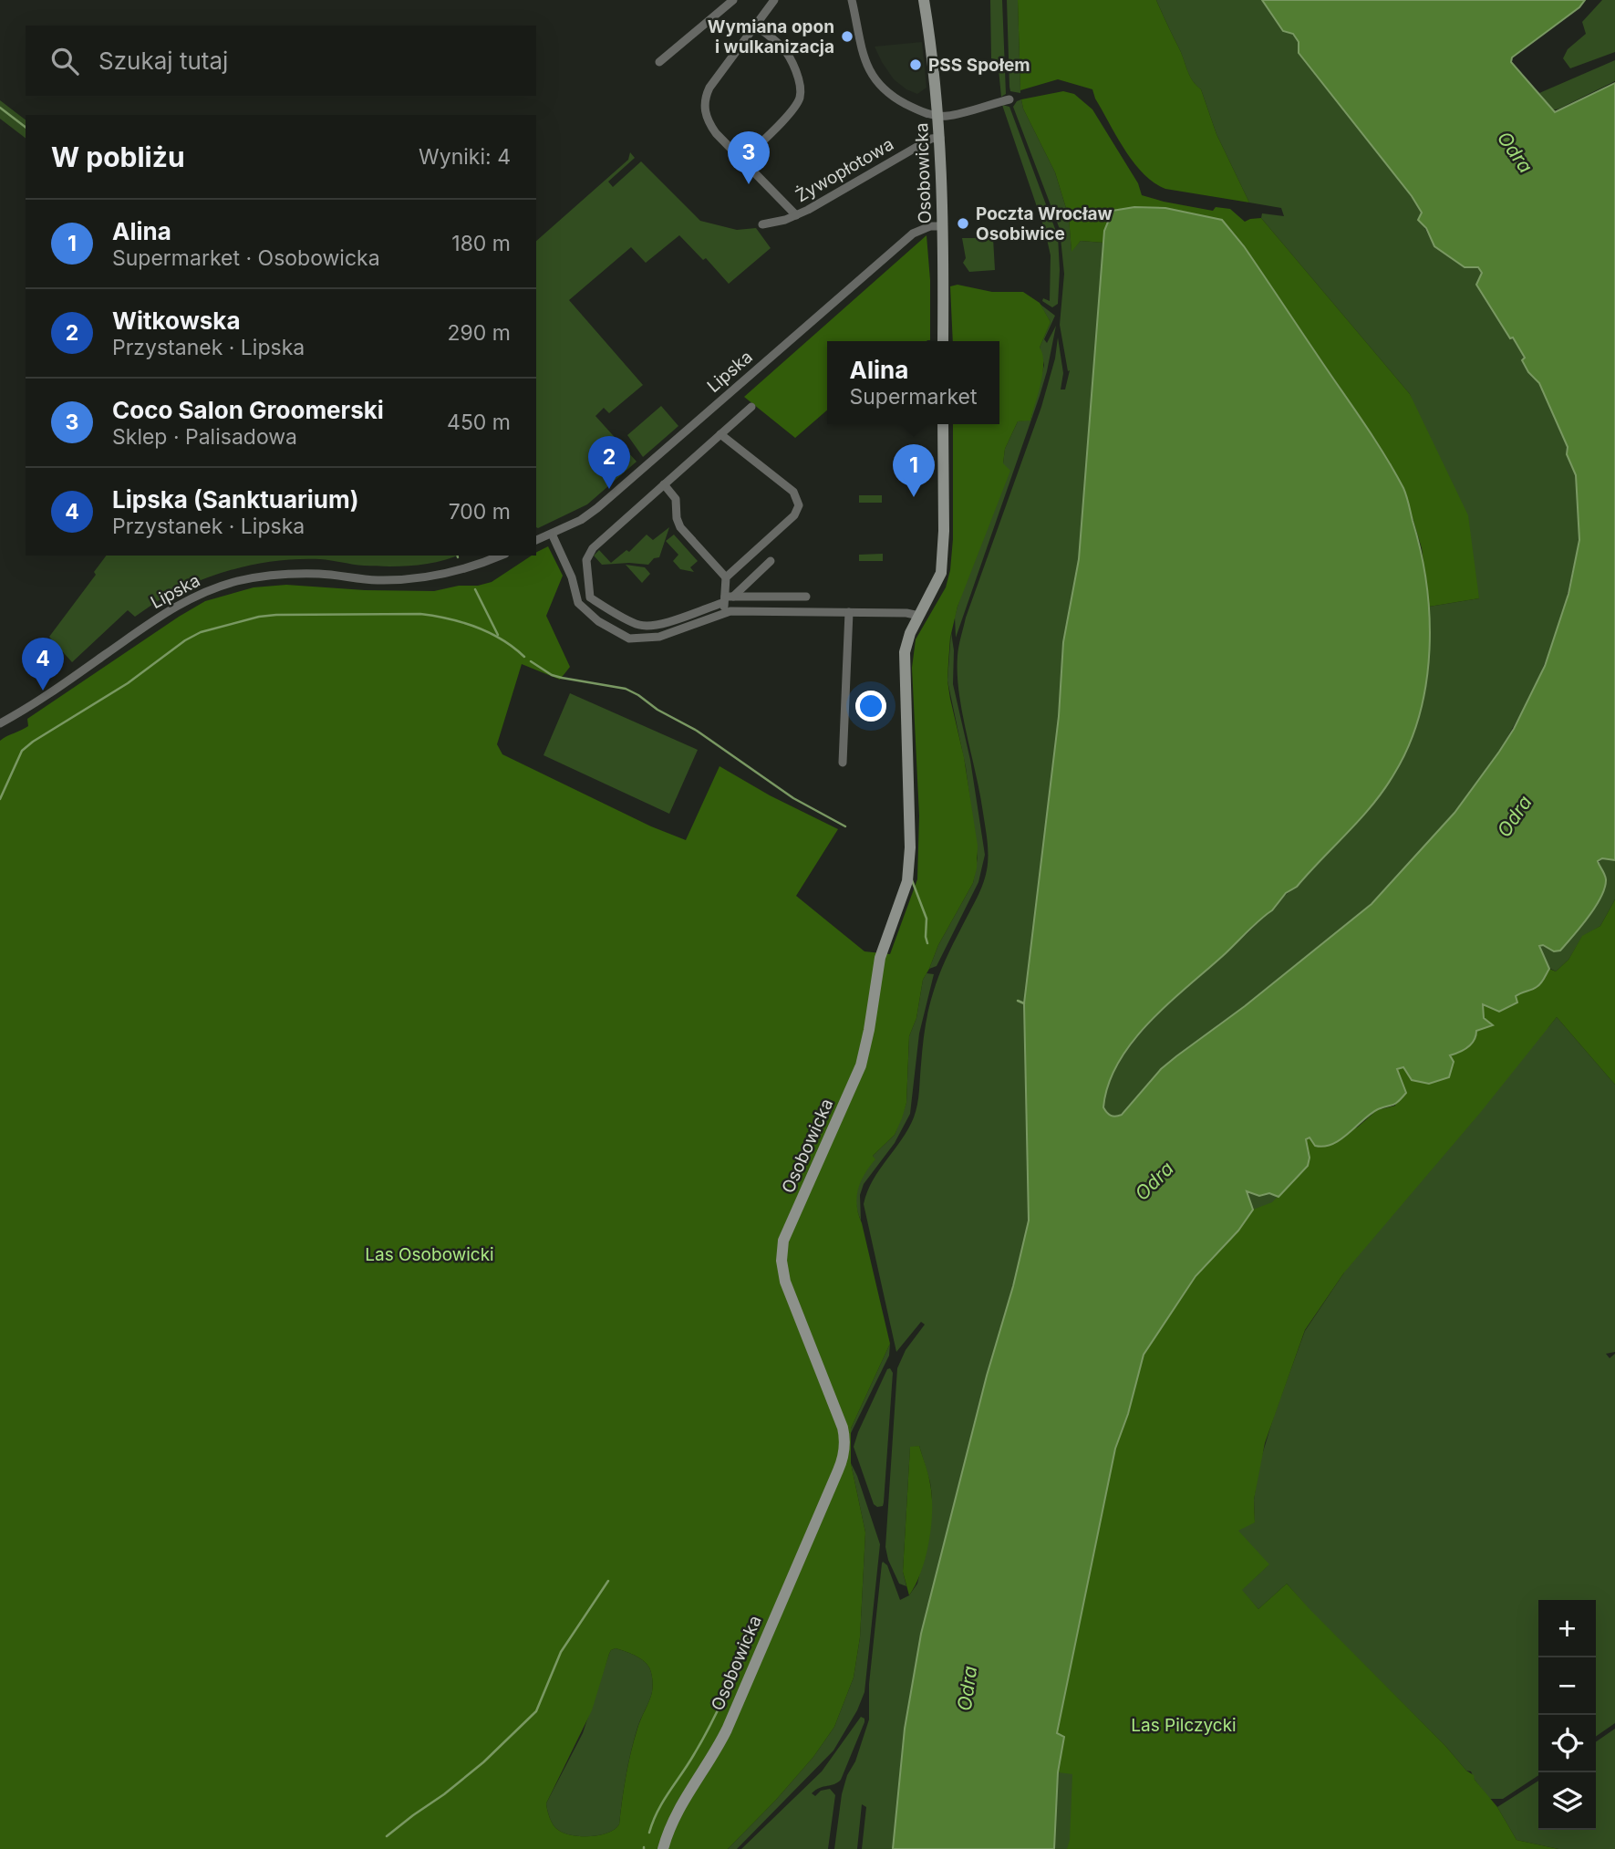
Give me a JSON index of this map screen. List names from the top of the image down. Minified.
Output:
{"streets":{"street":["Żywopłotowa","Osobowicka","Lipska"]},"crossings":[["Żywopłotowa","Osobowicka"],["Osobowicka","Lipska"]],"water":["Odra"],"parks":["Las Osobowicki","Las Pilczycki"],"places":["Wymiana opon i wulkanizacja","PSS Społem","Poczta Wrocław Osobiwice"],"page":{"search":"Szukaj tutaj","heading":["W pobliżu","Wyniki: 4"],"pins":["3","2","1","4"],"list":[{"mark":"1","name":"Alina","note":"Supermarket · Osobowicka","value":"180 m"},{"mark":"2","name":"Witkowska","note":"Przystanek · Lipska","value":"290 m"},{"mark":"3","name":"Coco Salon Groomerski","note":"Sklep · Palisadowa","value":"450 m"},{"mark":"4","name":"Lipska (Sanktuarium)","note":"Przystanek · Lipska","value":"700 m"}],"popup":["Alina","Supermarket"],"map_buttons":["+","−"]}}
